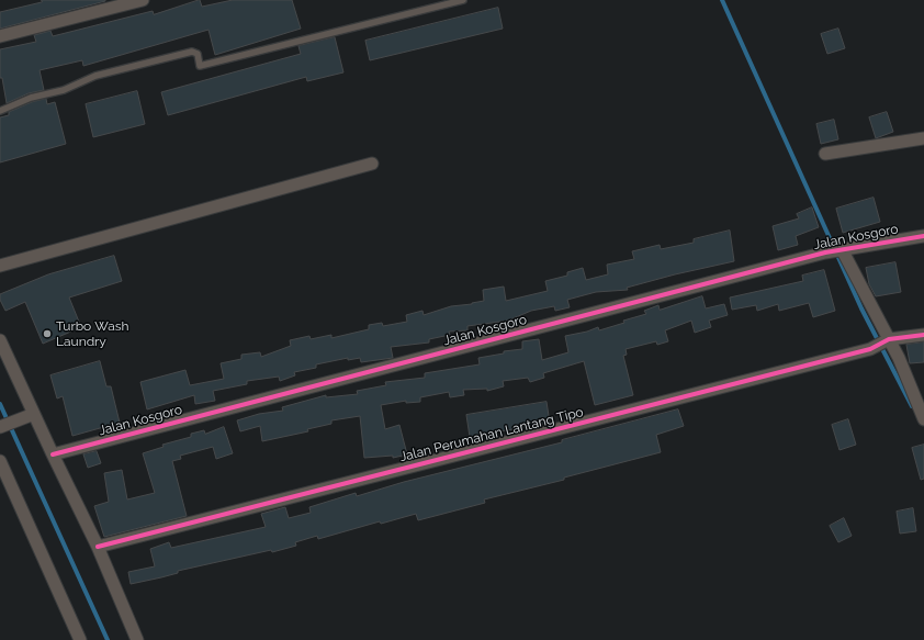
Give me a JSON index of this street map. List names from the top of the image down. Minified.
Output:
{"streets":{"street":["Jalan Kosgoro","Jalan Perumahan Lantang Tipo"]},"places":["Turbo Wash Laundry"]}
